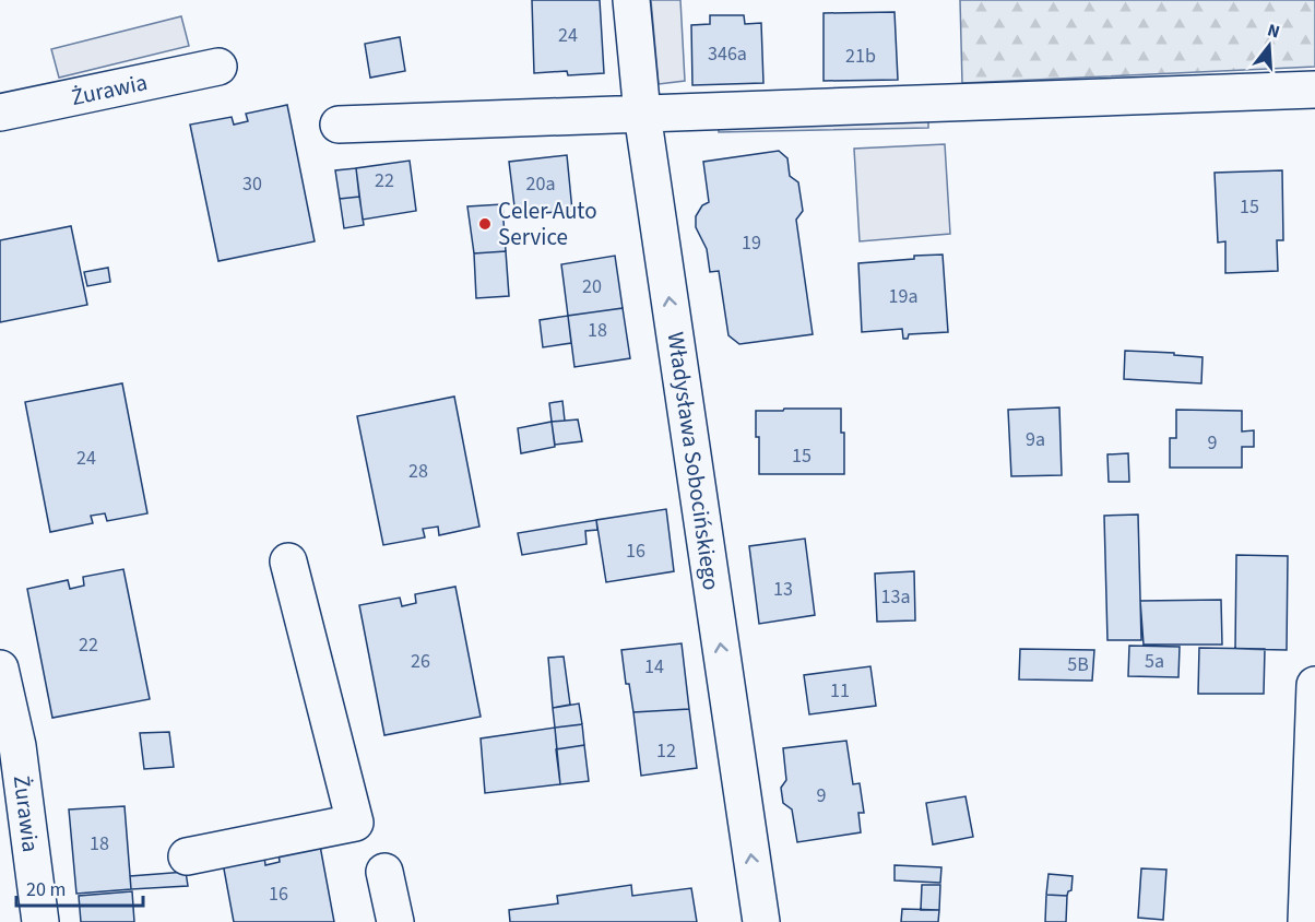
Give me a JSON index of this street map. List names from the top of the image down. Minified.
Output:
{"streets":{"street":["Żurawia","Władysława Sobocińskiego"]},"one_way":["Władysława Sobocińskiego"],"places":["Celer Auto Service"],"house_numbers":["24","346a","21b","22","30","20a","15","19","20","19a","18","9a","9","15","24","28","16","13","13a","22","26","5a","5B","14","11","12","9","18","16"],"scale_bar":"20 m","north":"top"}
